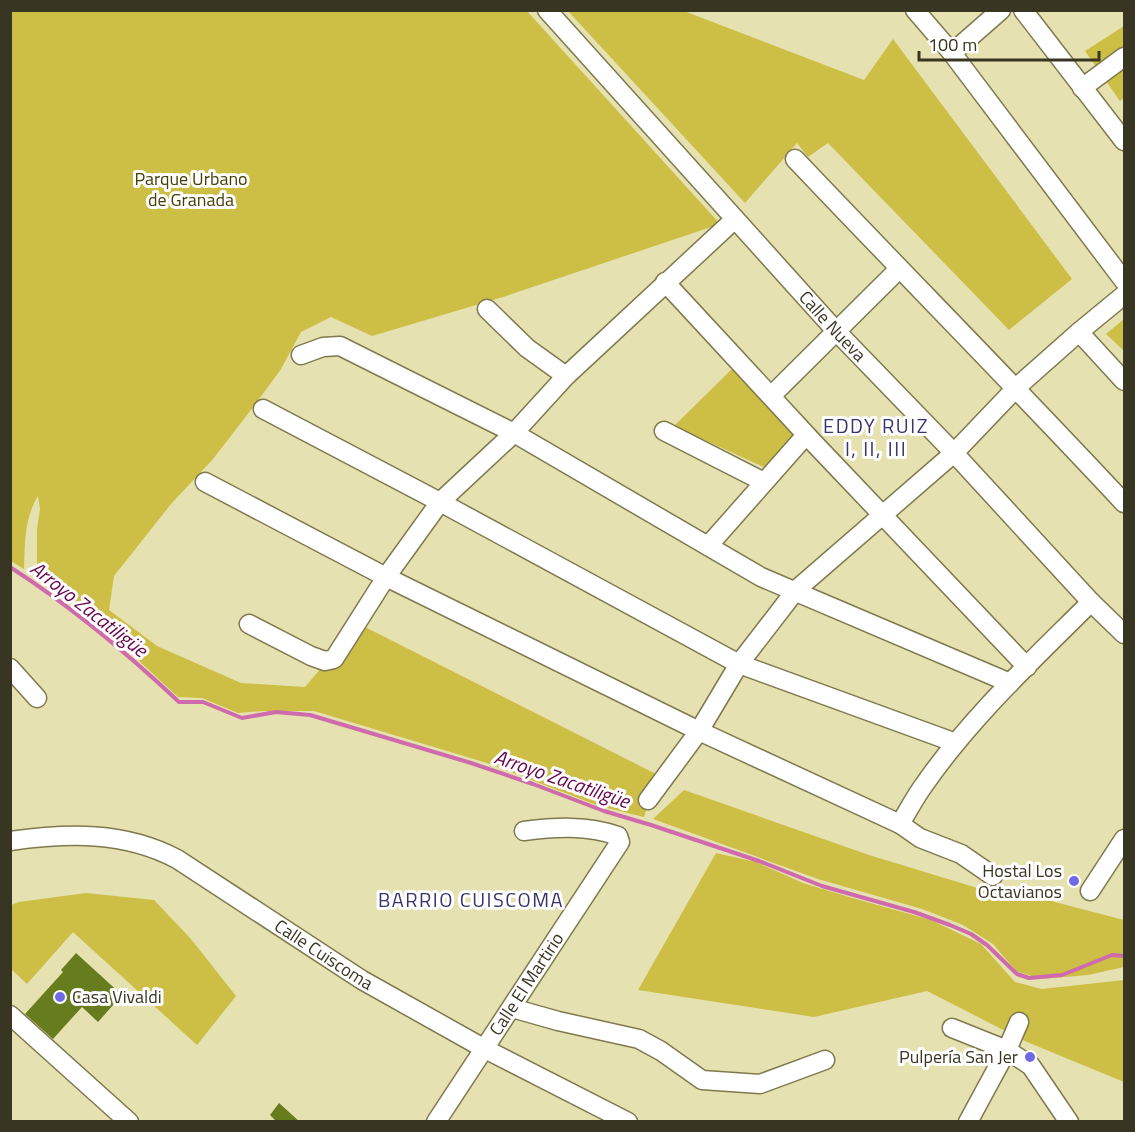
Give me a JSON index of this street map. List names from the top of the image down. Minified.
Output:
{"streets":{"street":["Calle Nueva","Calle Cuiscoma","Calle El Martirio"]},"crossings":[["Calle Cuiscoma","Calle El Martirio"]],"districts":["EDDY RUIZ I, II, III","BARRIO CUISCOMA"],"water":["Arroyo Zacatiligüe"],"parks":["Parque Urbano de Granada"],"places":["Hostal Los Octavianos","Casa Vivaldi","Pulpería San Jer"],"scale_bar":"100 m"}
